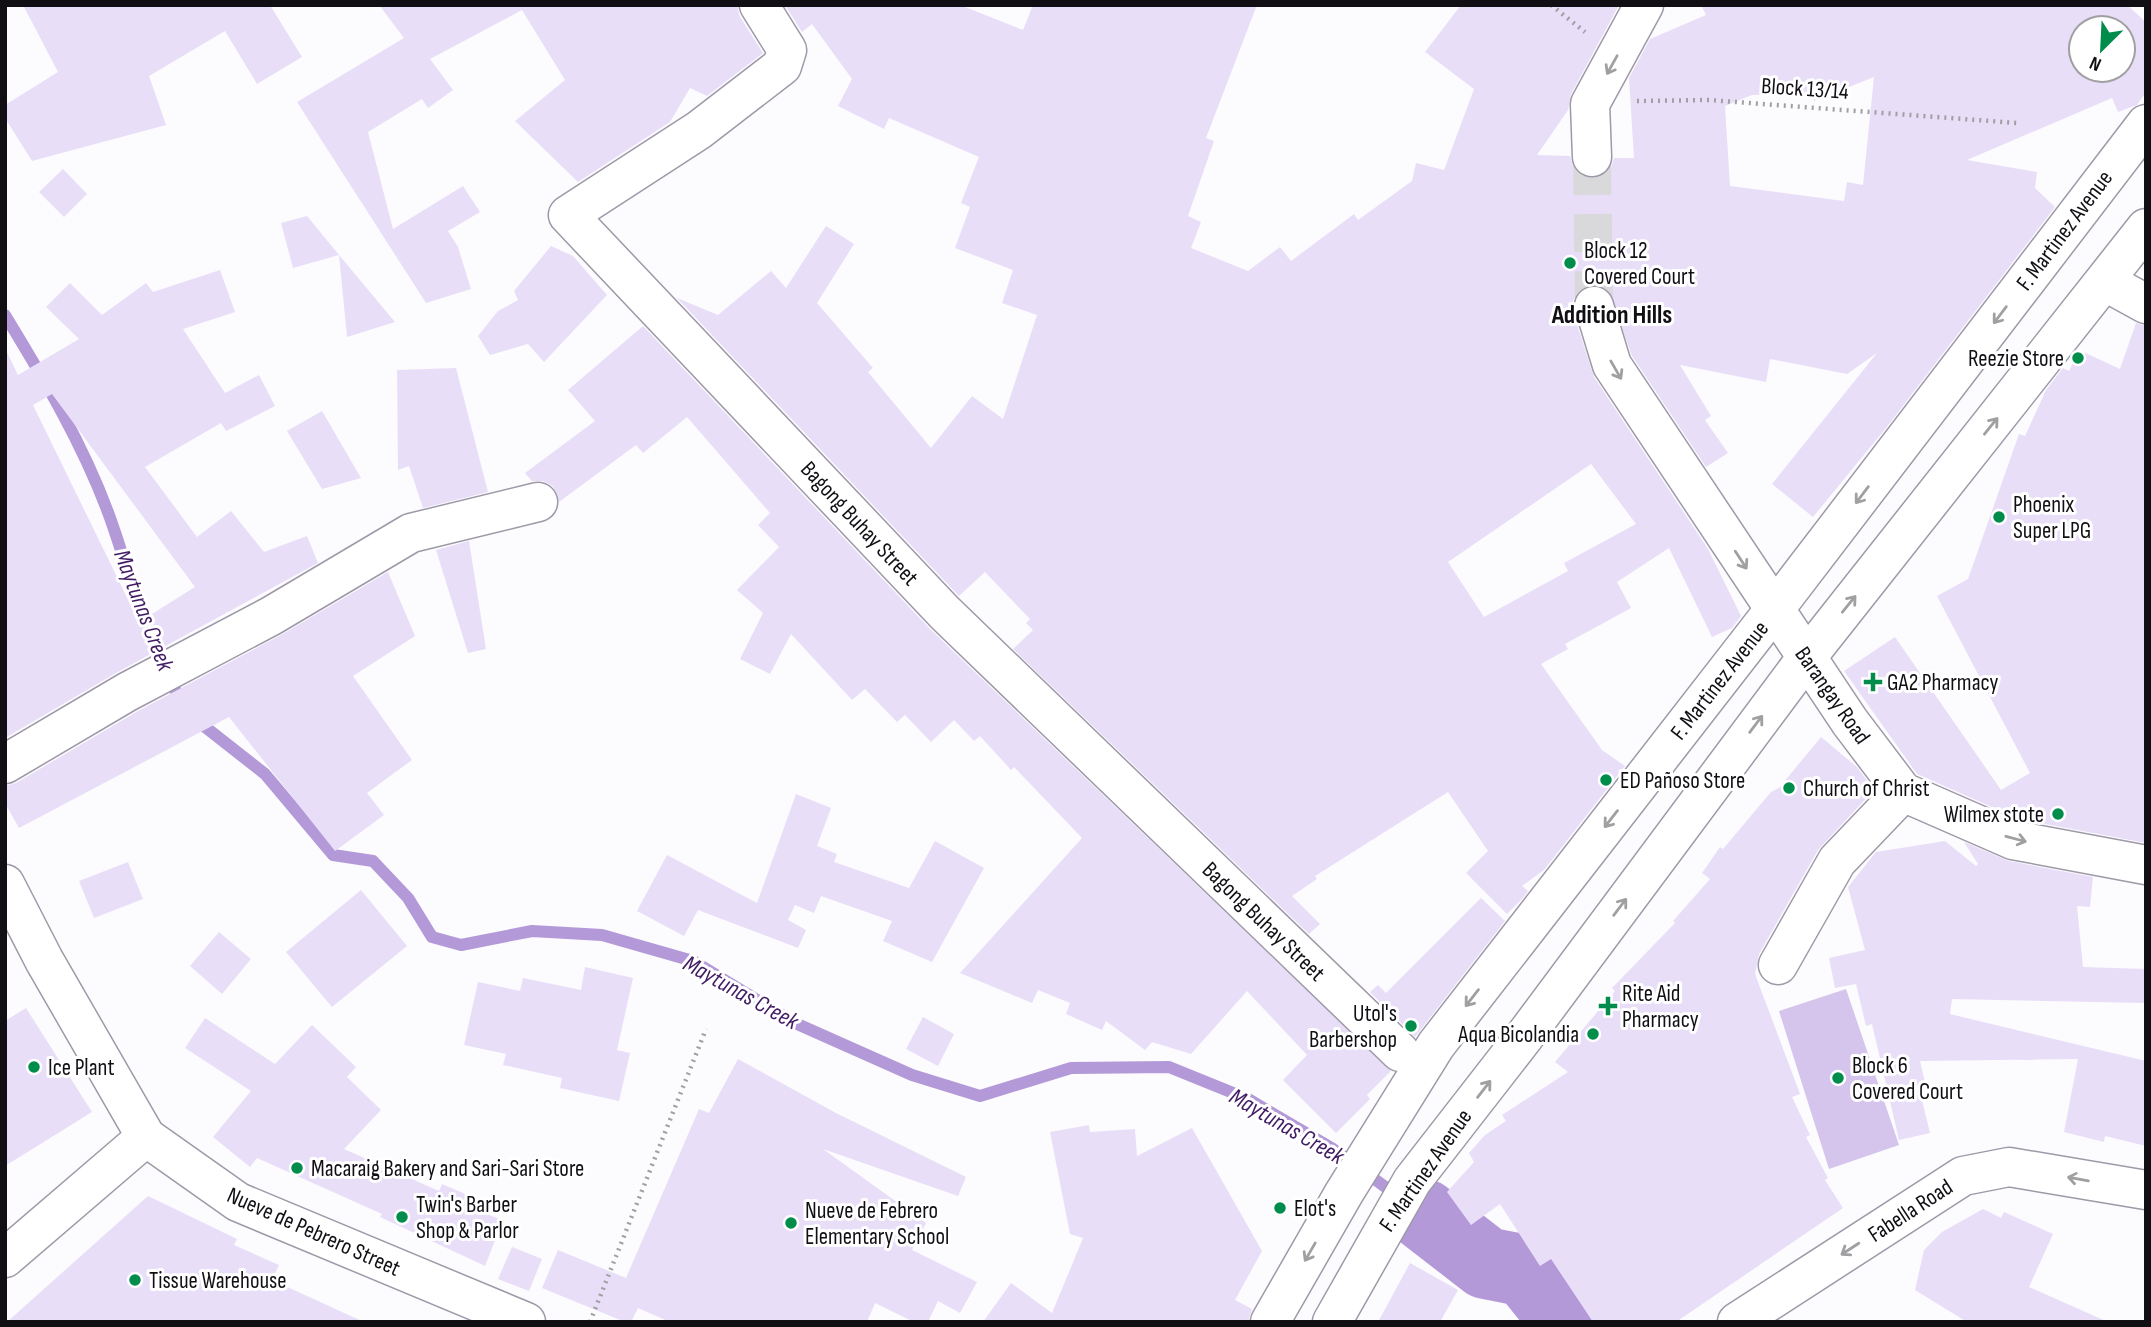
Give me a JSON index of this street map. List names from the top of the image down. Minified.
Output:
{"streets":{"main road":["F. Martinez Avenue","Bagong Buhay Street","Barangay Road","Fabella Road","Nueve de Pebrero Street"],"path":["Block 13/14"]},"crossings":[["F. Martinez Avenue","Barangay Road"]],"one_way":["Barangay Road","Fabella Road"],"districts":["Addition Hills"],"water":["Maytunas Creek"],"places":{"other":["Block 12 Covered Court","Reezie Store","Phoenix Super LPG","ED Pañoso Store","Church of Christ","Wilmex stote","Utol's Barbershop","Aqua Bicolandia","Ice Plant","Block 6 Covered Court","Macaraig Bakery and Sari-Sari Store","Elot's","Twin's Barber Shop & Parlor","Nueve de Febrero Elementary School","Tissue Warehouse"],"health":["GA2 Pharmacy","Rite Aid Pharmacy"]},"north":"bottom left"}
